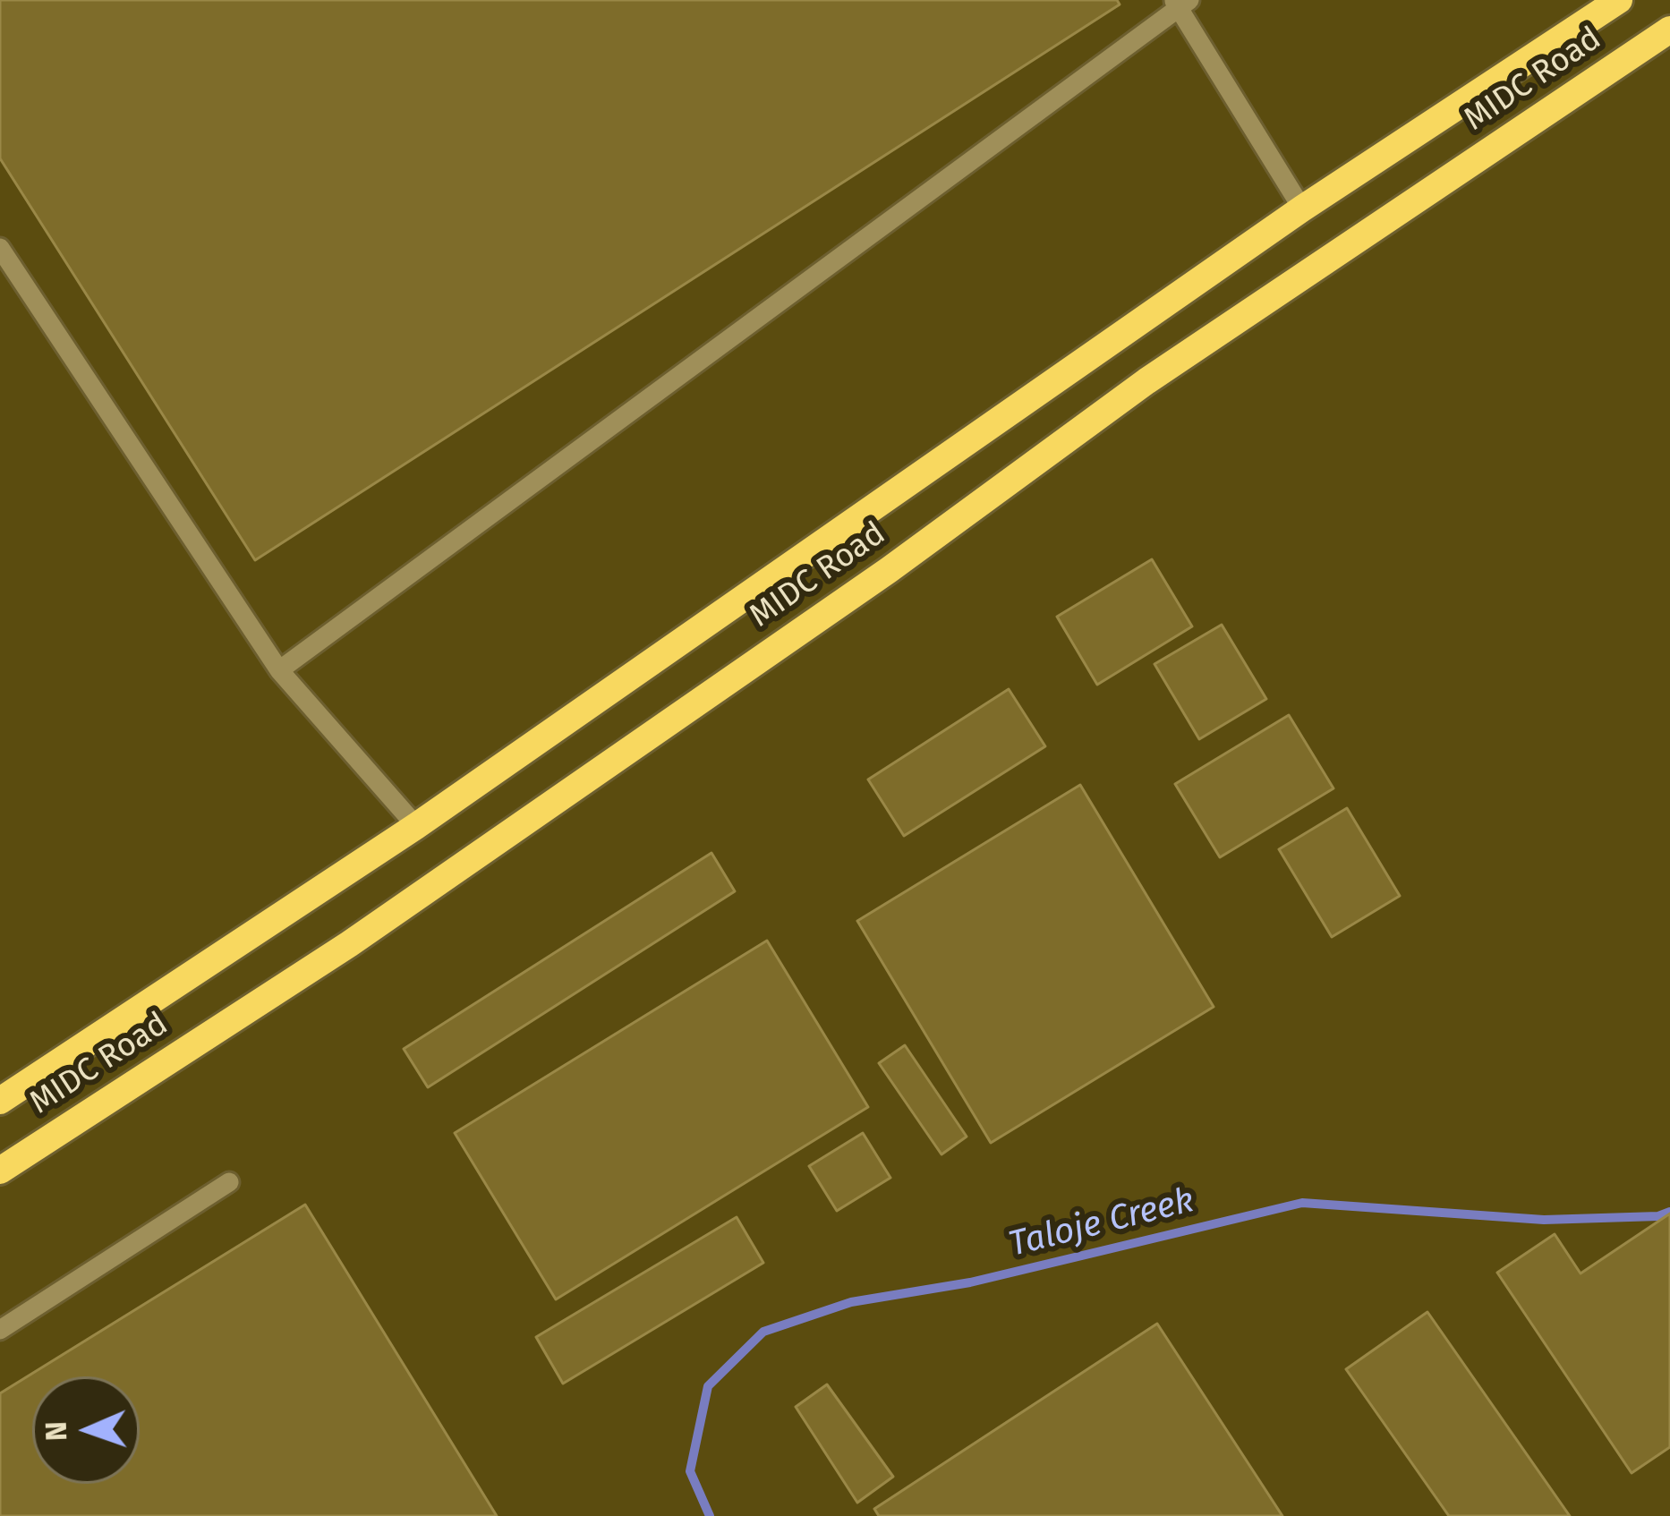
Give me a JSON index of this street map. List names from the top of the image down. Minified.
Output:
{"streets":{"main road":["MIDC Road"]},"water":["Taloje Creek"],"north":"left"}
